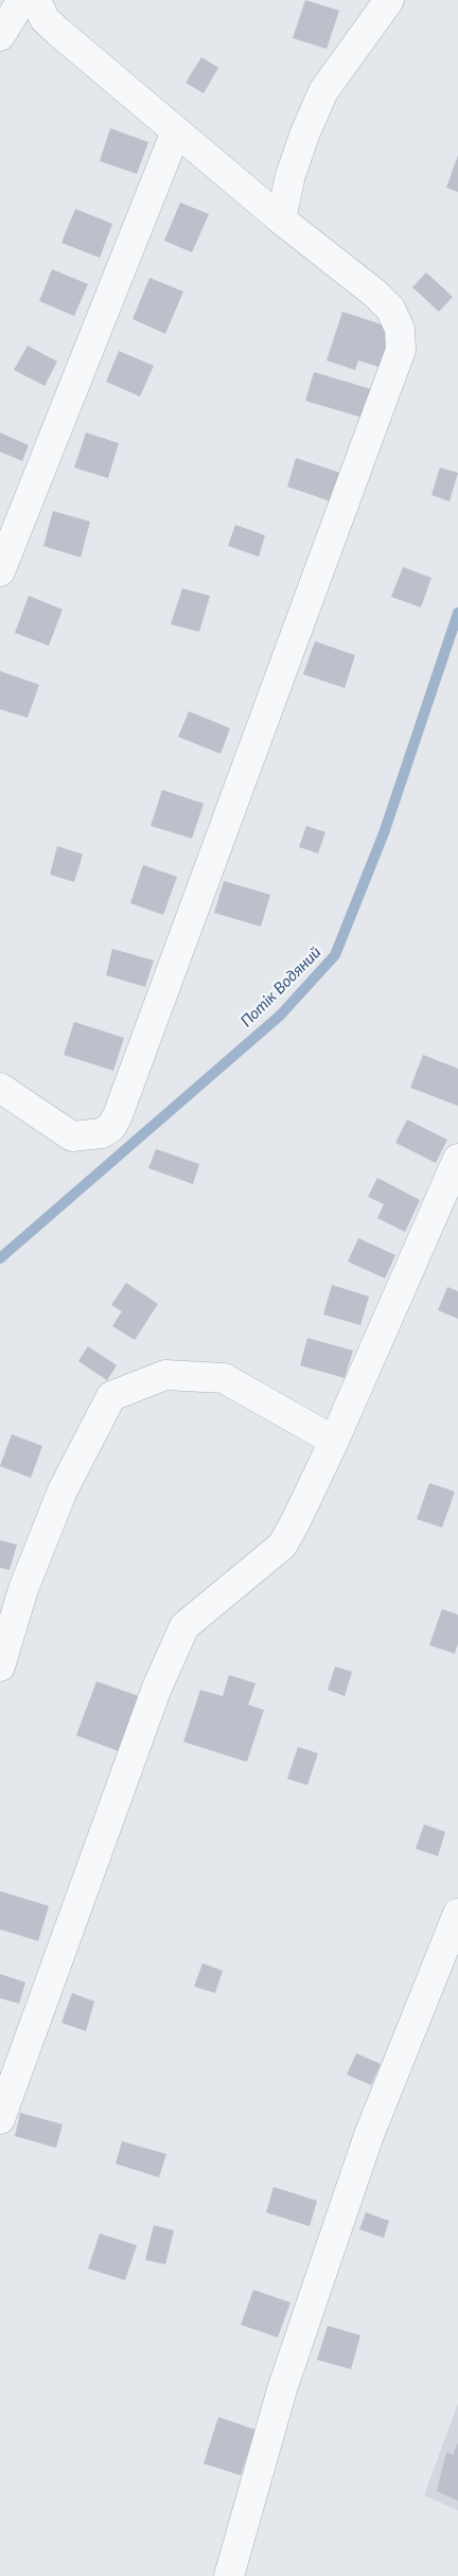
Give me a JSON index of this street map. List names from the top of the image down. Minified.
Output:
{"water":["Потік Водяний"]}
